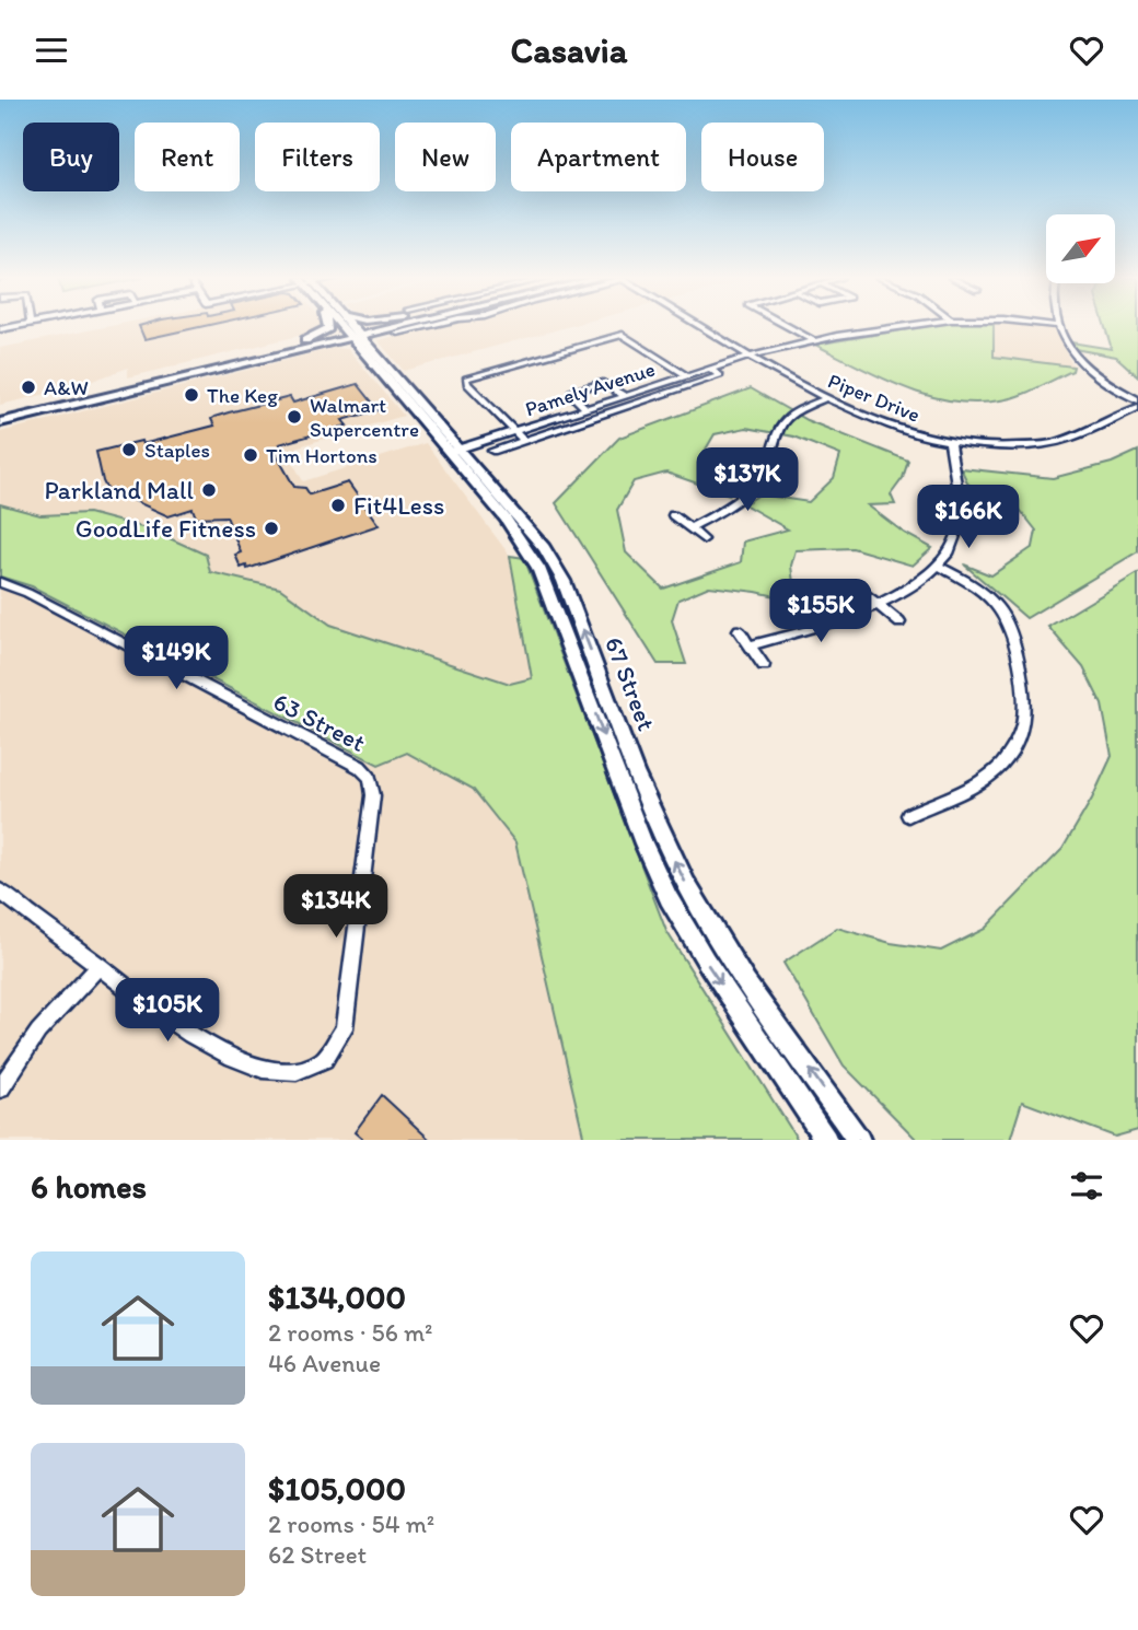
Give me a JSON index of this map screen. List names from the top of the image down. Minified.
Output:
{"streets":{"main road":["67 Street"],"street":["Pamely Avenue","Piper Drive","63 Street"]},"crossings":[["Pamely Avenue","Piper Drive"],["Pamely Avenue","67 Street"]],"places":["A&W","The Keg","Walmart Supercentre","Staples","Tim Hortons","Parkland Mall","Fit4Less","GoodLife Fitness"],"north":"top right","page":{"header":"Casavia","chip":["Buy","Rent","Filters","New","Apartment","House"],"price":["$137K","$166K","$155K","$149K","$134K","$105K"],"heading":"6 homes","list":[{"name":"$134,000","note":"2 rooms · 56 m² · 46 Avenue"},{"name":"$105,000","note":"2 rooms · 54 m² · 62 Street"}]}}
